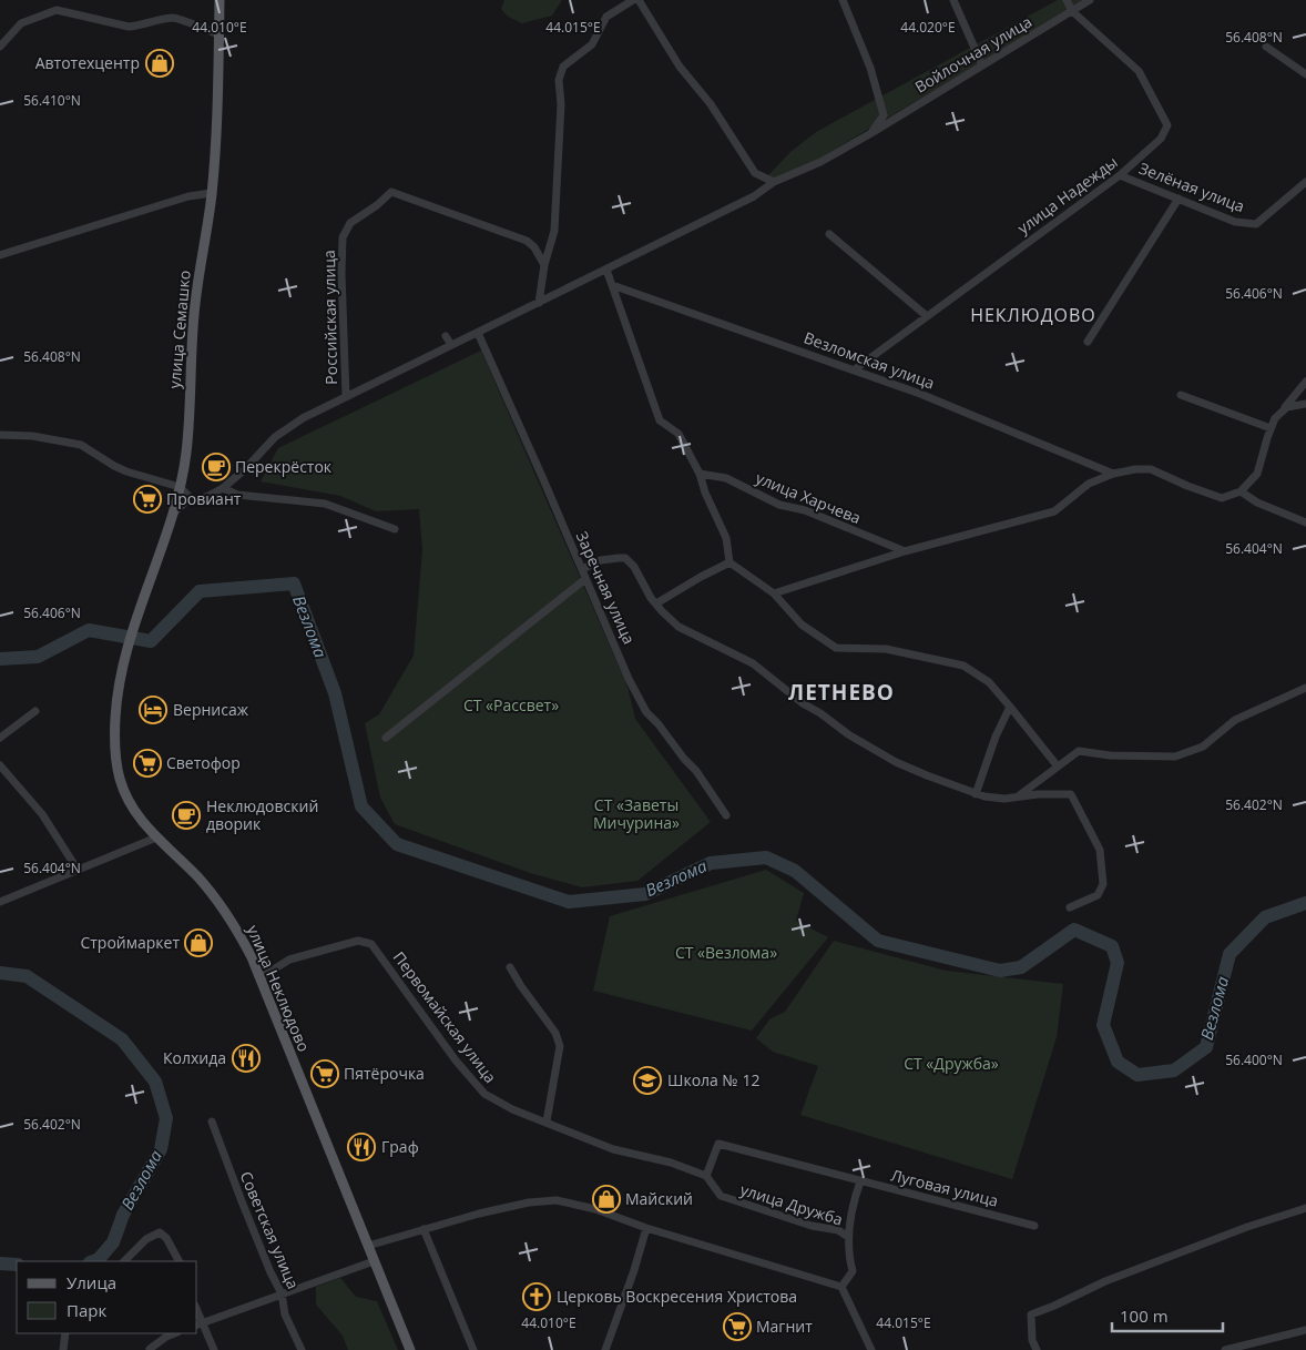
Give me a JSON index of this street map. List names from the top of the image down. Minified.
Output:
{"streets":{"main road":["улица Семашко","улица Неклюдово"],"street":["Войлочная улица","Зелёная улица","улица Надежды","Российская улица","Везломская улица","улица Харчева","Заречная улица","Первомайская улица","Луговая улица","улица Дружба","Советская улица"]},"crossings":[["Войлочная улица","улица Надежды"],["Войлочная улица","Российская улица"],["Войлочная улица","улица Семашко"],["Войлочная улица","Заречная улица"],["Зелёная улица","улица Надежды"],["улица Надежды","Везломская улица"],["улица Семашко","улица Неклюдово"],["улица Неклюдово","Первомайская улица"],["Первомайская улица","Луговая улица"],["Первомайская улица","улица Дружба"],["Луговая улица","улица Дружба"]],"districts":["НЕКЛЮДОВО","ЛЕТНЕВО"],"water":["Везлома"],"parks":["СТ «Рассвет»","СТ «Заветы Мичурина»","СТ «Везлома»","СТ «Дружба»"],"places":{"shop":["Автотехцентр","Строймаркет","Майский"],"cafe":["Перекрёсток","Неклюдовский дворик"],"supermarket":["Провиант","Светофор","Пятёрочка","Магнит"],"hotel":["Вернисаж"],"restaurant":["Колхида","Граф"],"school or university":["Школа № 12"],"church":["Церковь Воскресения Христова"]},"legend":["Улица","Парк"],"scale_bar":"100 m","coordinates":["44.010°E","44.015°E","44.020°E","56.408°N","56.410°N","56.406°N","56.404°N","56.402°N","56.400°N"]}
